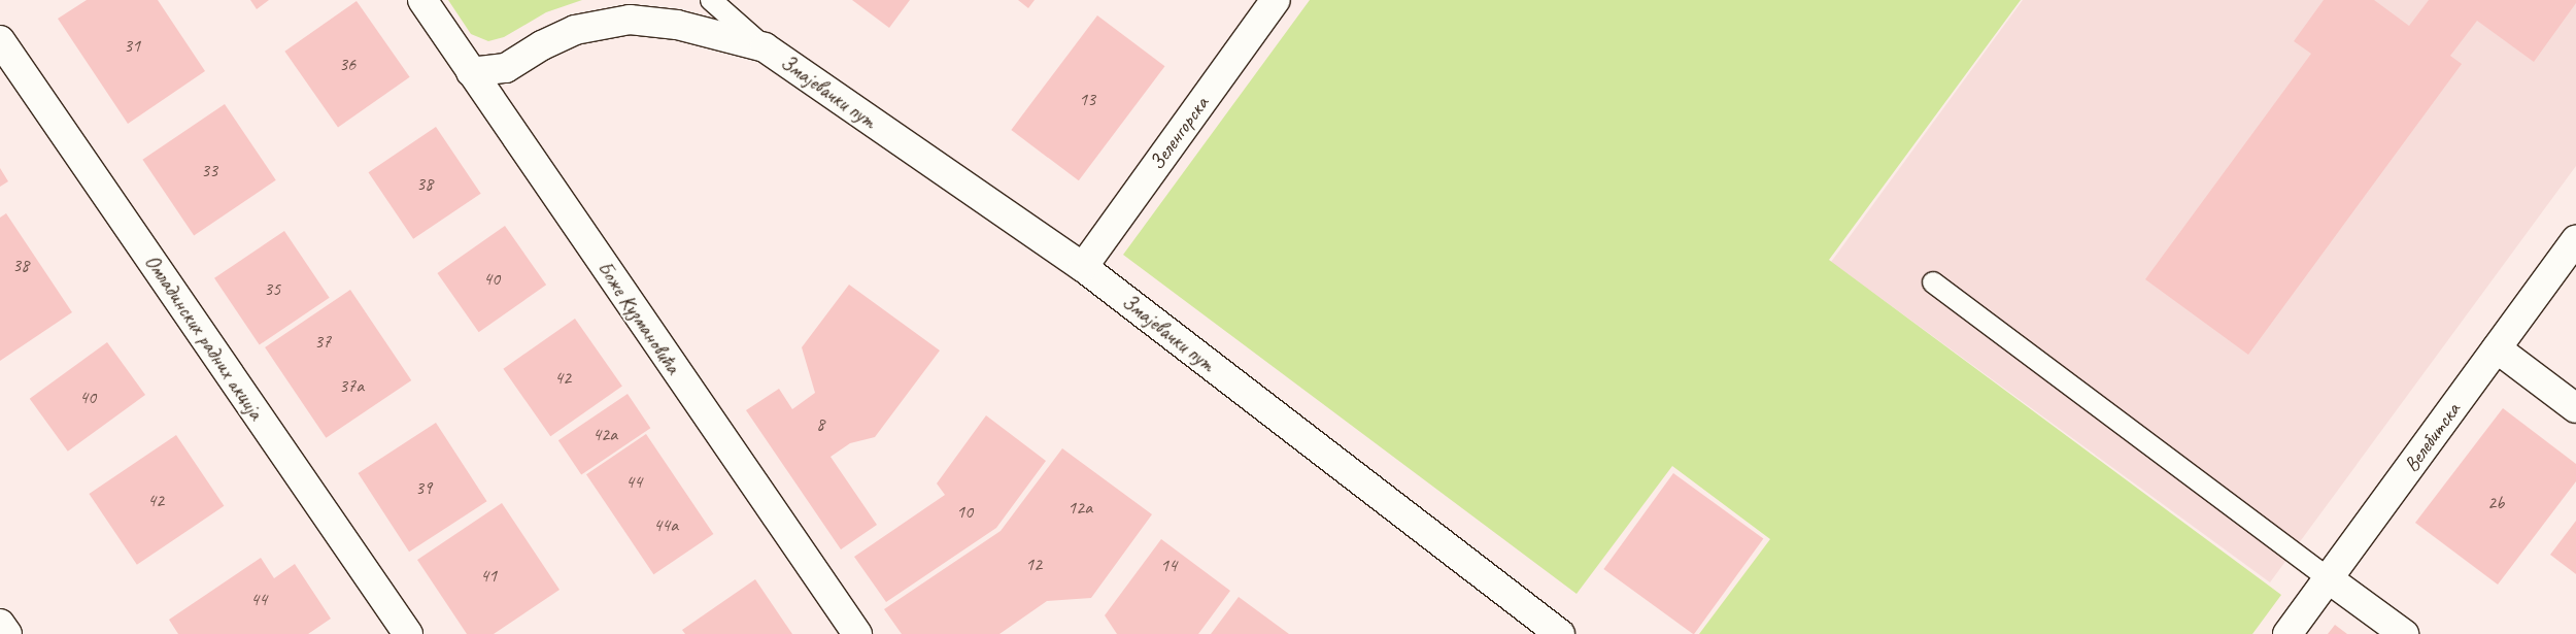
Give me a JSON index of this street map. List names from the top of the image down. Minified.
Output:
{"streets":{"street":["Змајевачки пут","Зеленгорска","Боже Кузмановића","Омладинских радних акција","Велебитска"]},"crossings":[["Змајевачки пут","Зеленгорска"],["Змајевачки пут","Боже Кузмановића"]],"house_numbers":["31","36","13","33","38","38","40","35","37","42","37a","40","8","42a","44","39","42","2b","12a","10","44a","12","14","41","44"]}
